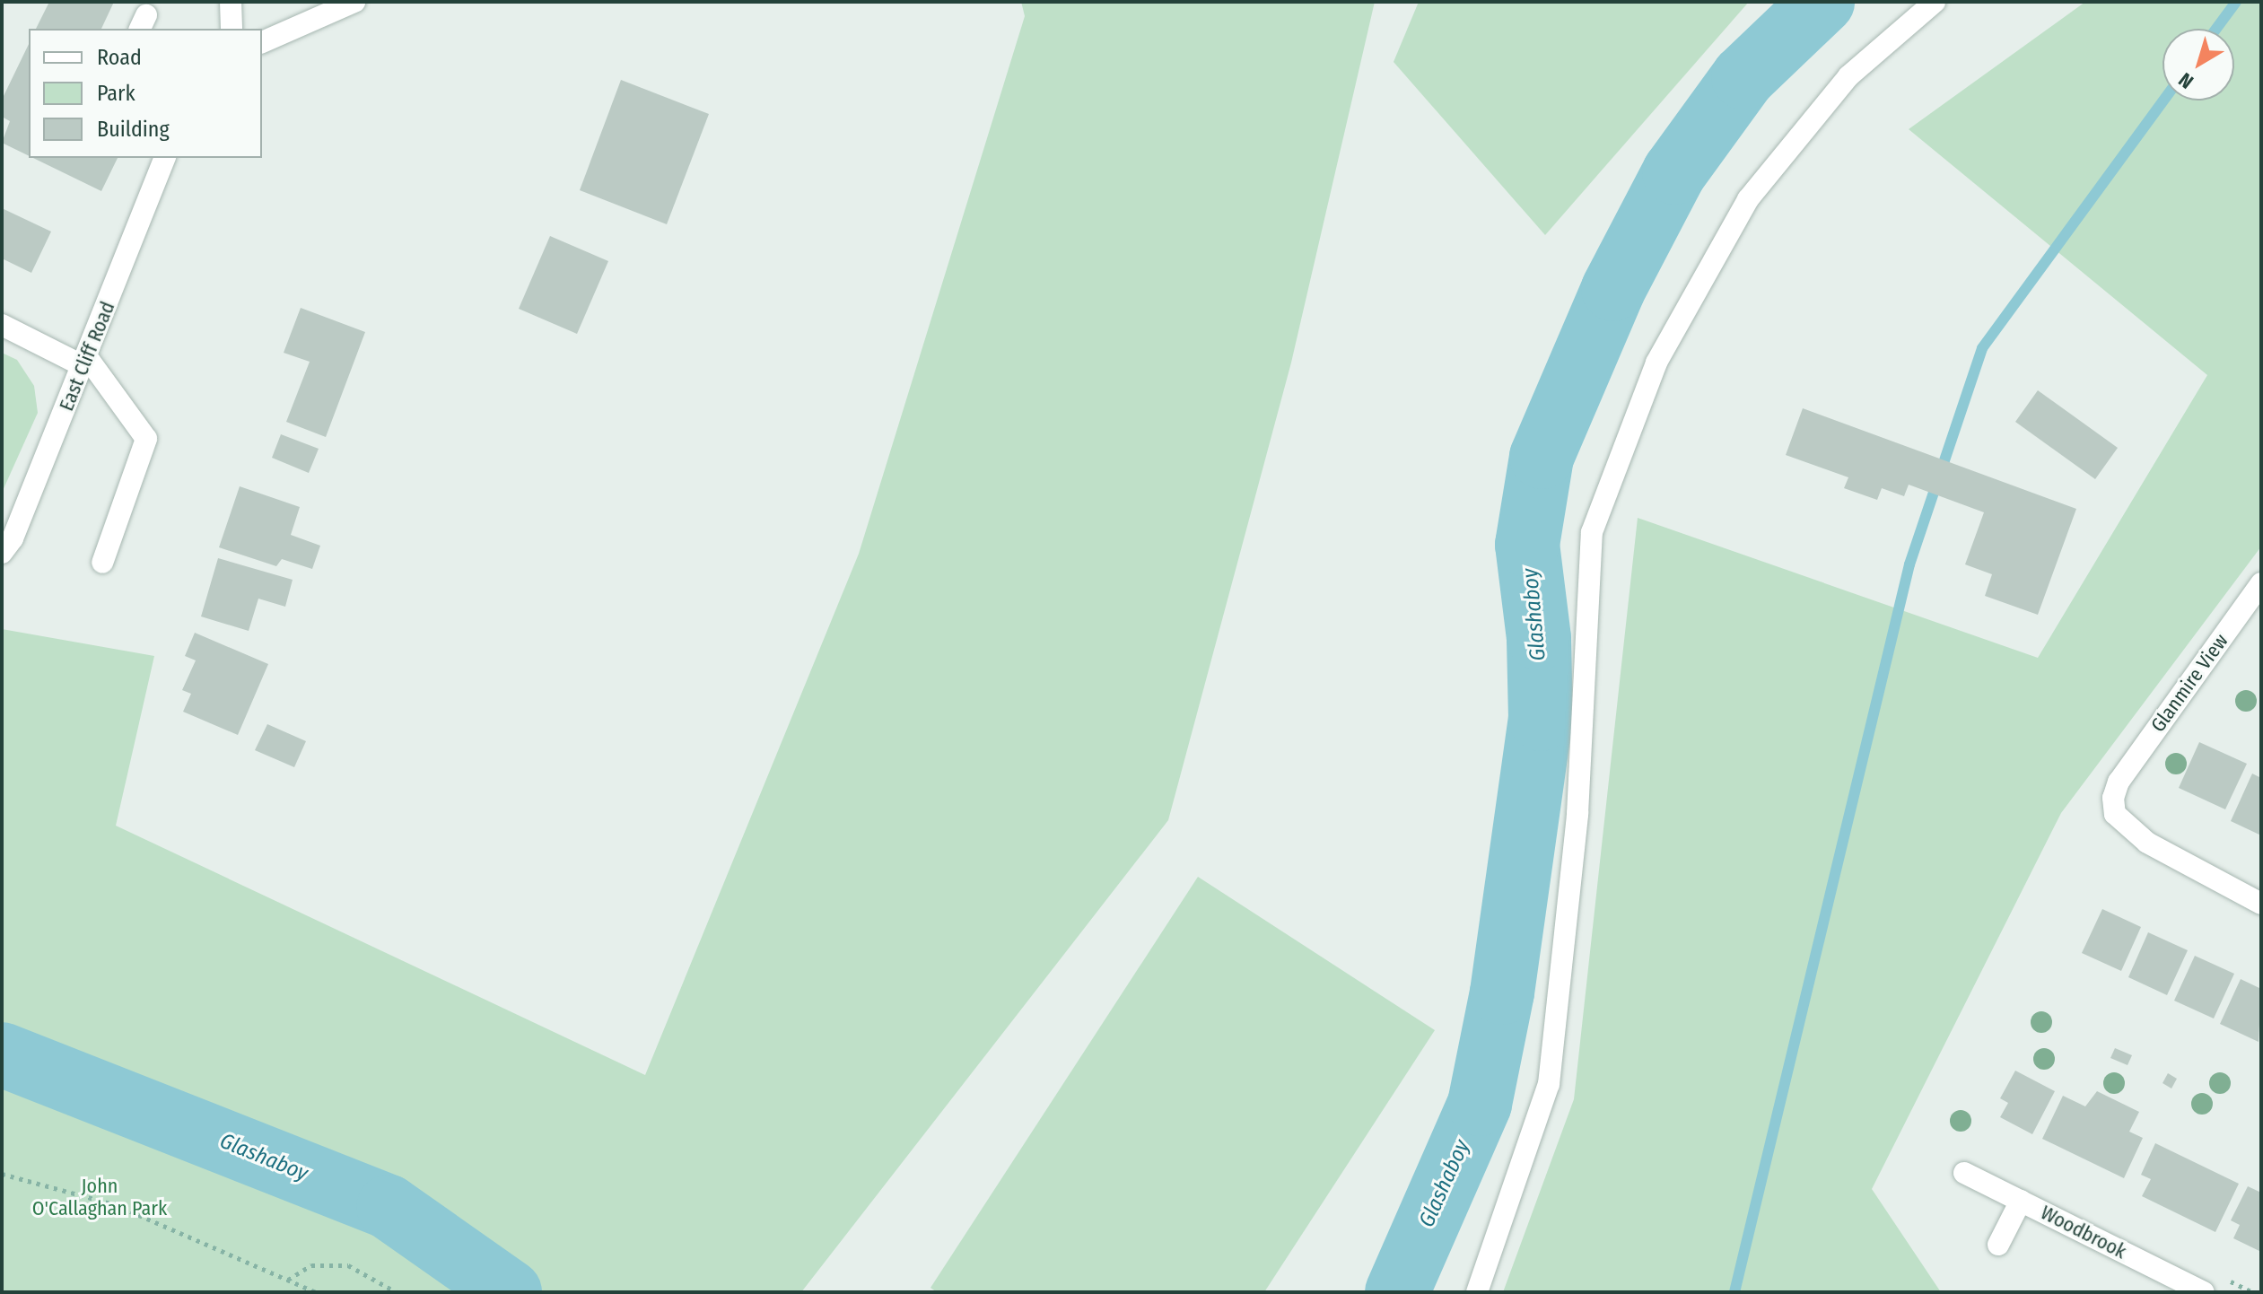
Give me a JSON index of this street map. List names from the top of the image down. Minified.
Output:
{"streets":{"street":["East Cliff Road","Glanmire View","Woodbrook"]},"water":["Glashaboy"],"parks":["John O'Callaghan Park"],"legend":["Road","Park","Building"],"north":"bottom left"}
